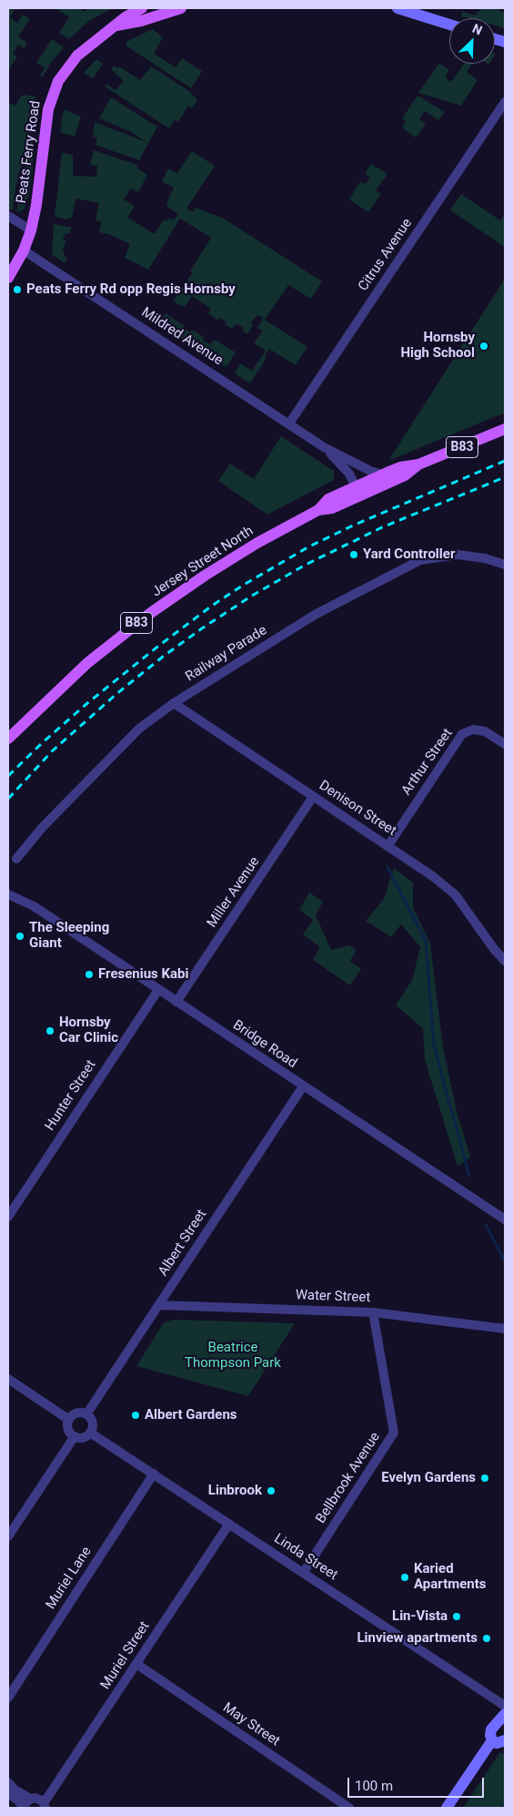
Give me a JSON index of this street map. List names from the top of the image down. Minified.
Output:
{"streets":{"main road":["Peats Ferry Road","B83","Jersey Street North"],"street":["Citrus Avenue","Mildred Avenue","Railway Parade","Arthur Street","Denison Street","Miller Avenue","Bridge Road","Hunter Street","Albert Street","Water Street","Bellbrook Avenue","Linda Street","Muriel Lane","Muriel Street","May Street"]},"crossings":[["Peats Ferry Road","Mildred Avenue"],["Citrus Avenue","Mildred Avenue"],["Mildred Avenue","Jersey Street North"],["Railway Parade","Denison Street"],["Arthur Street","Denison Street"],["Denison Street","Miller Avenue"],["Miller Avenue","Bridge Road"],["Bridge Road","Hunter Street"],["Bridge Road","Albert Street"],["Albert Street","Water Street"],["Albert Street","Linda Street"],["Water Street","Bellbrook Avenue"],["Bellbrook Avenue","Linda Street"],["Linda Street","Muriel Lane"],["Linda Street","Muriel Street"],["Muriel Street","May Street"]],"parks":["Beatrice Thompson Park"],"places":["Peats Ferry Rd opp Regis Hornsby","Hornsby High School","Yard Controller","The Sleeping Giant","Fresenius Kabi","Hornsby Car Clinic","Albert Gardens","Evelyn Gardens","Linbrook","Karied Apartments","Lin-Vista","Linview apartments"],"scale_bar":"100 m","north":"top right"}
